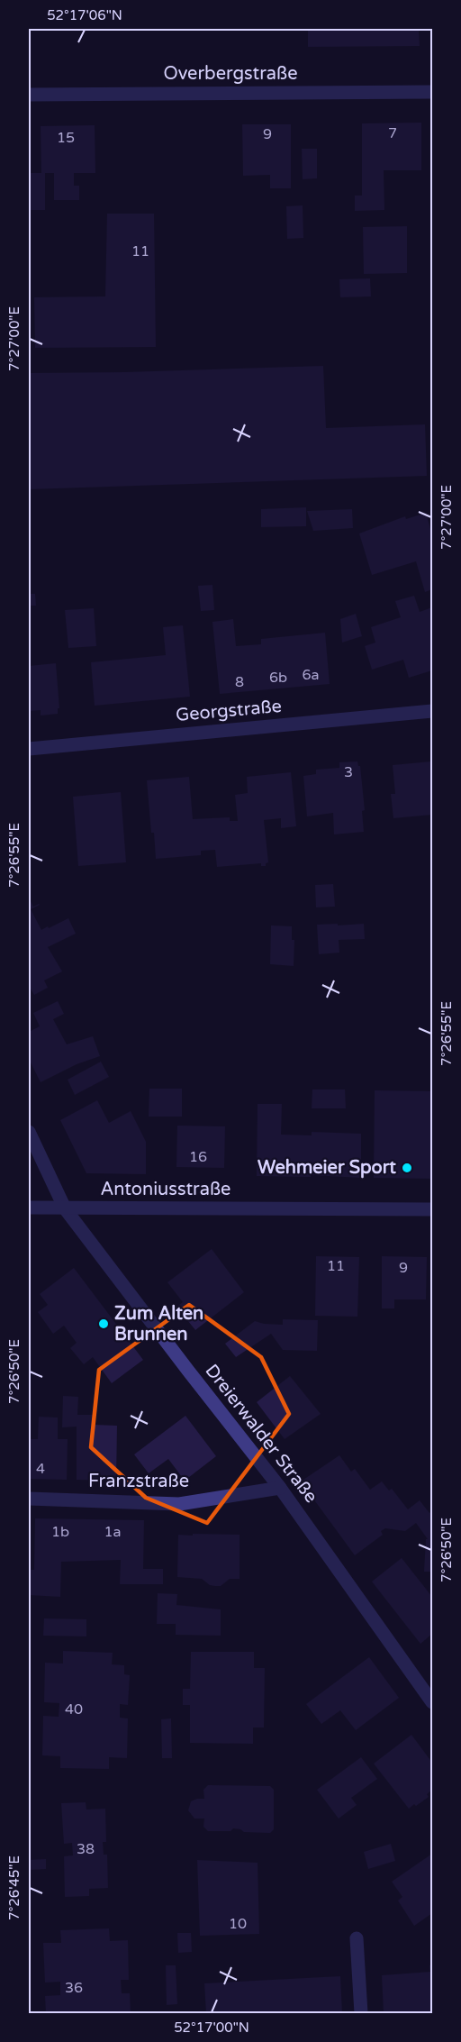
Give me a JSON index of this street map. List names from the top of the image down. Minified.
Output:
{"streets":{"street":["Overbergstraße","Georgstraße","Antoniusstraße","Dreierwalder Straße","Franzstraße"]},"crossings":[["Antoniusstraße","Dreierwalder Straße"],["Dreierwalder Straße","Franzstraße"]],"places":["Wehmeier Sport","Zum Alten Brunnen"],"house_numbers":["7","9","15","11","6a","6b","8","3","16","11","9","4","1b","1a","40","38","10","36"],"coordinates":["52°17'06\"N","7°27'00\"E","7°26'55\"E","7°26'50\"E","7°26'45\"E","52°17'00\"N"]}
